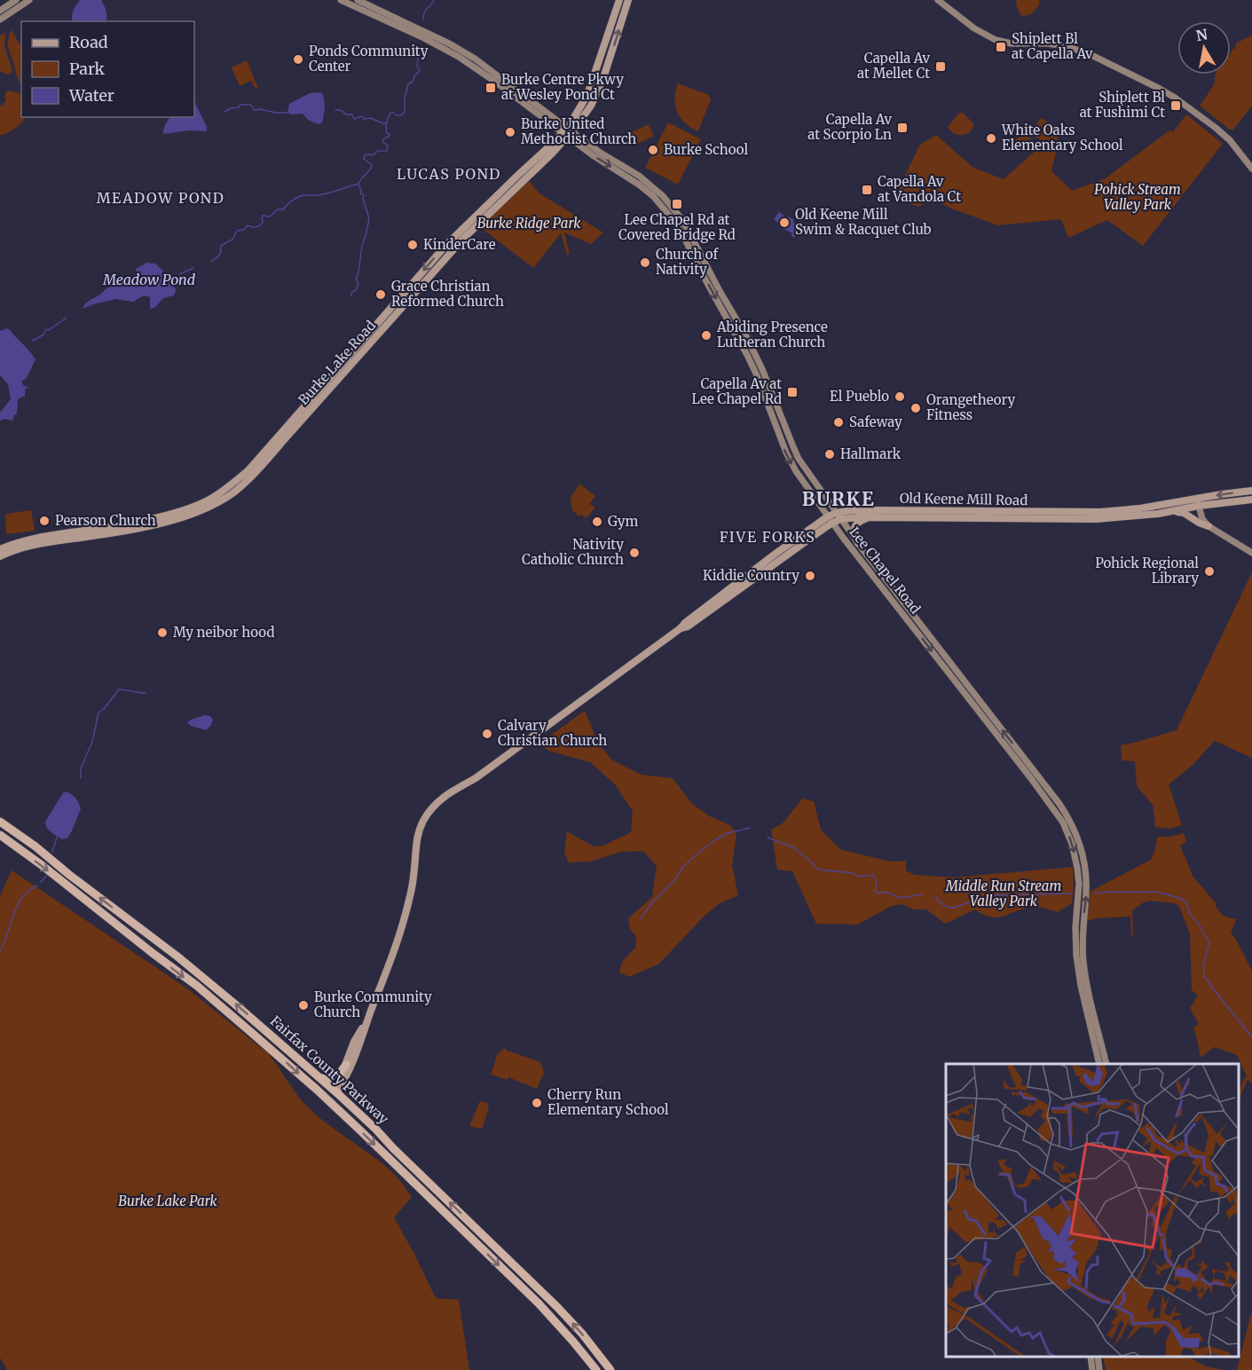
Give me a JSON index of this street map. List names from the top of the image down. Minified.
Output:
{"streets":{"highway":["Fairfax County Parkway"],"main road":["Burke Lake Road","Old Keene Mill Road","Lee Chapel Road"]},"crossings":[["Burke Lake Road","Lee Chapel Road"],["Old Keene Mill Road","Lee Chapel Road"],["Old Keene Mill Road","Fairfax County Parkway"]],"districts":["LUCAS POND","MEADOW POND","BURKE","FIVE FORKS"],"water":["Meadow Pond"],"parks":["Pohick Stream Valley Park","Burke Ridge Park","Middle Run Stream Valley Park","Burke Lake Park"],"places":{"transit":["Shiplett Bl at Capella Av","Capella Av at Mellet Ct","Burke Centre Pkwy at Wesley Pond Ct","Shiplett Bl at Fushimi Ct","Capella Av at Scorpio Ln","Capella Av at Vandola Ct","Lee Chapel Rd at Covered Bridge Rd","Capella Av at Lee Chapel Rd"],"other":["Ponds Community Center","Burke United Methodist Church","White Oaks Elementary School","Burke School","Old Keene Mill Swim & Racquet Club","KinderCare","Church of Nativity","Grace Christian Reformed Church","Abiding Presence Lutheran Church","El Pueblo","Orangetheory Fitness","Safeway","Hallmark","Pearson Church","Gym","Nativity Catholic Church","Pohick Regional Library","Kiddie Country","My neibor hood","Calvary Christian Church","Burke Community Church","Cherry Run Elementary School"]},"legend":["Road","Park","Water"],"north":"top"}
